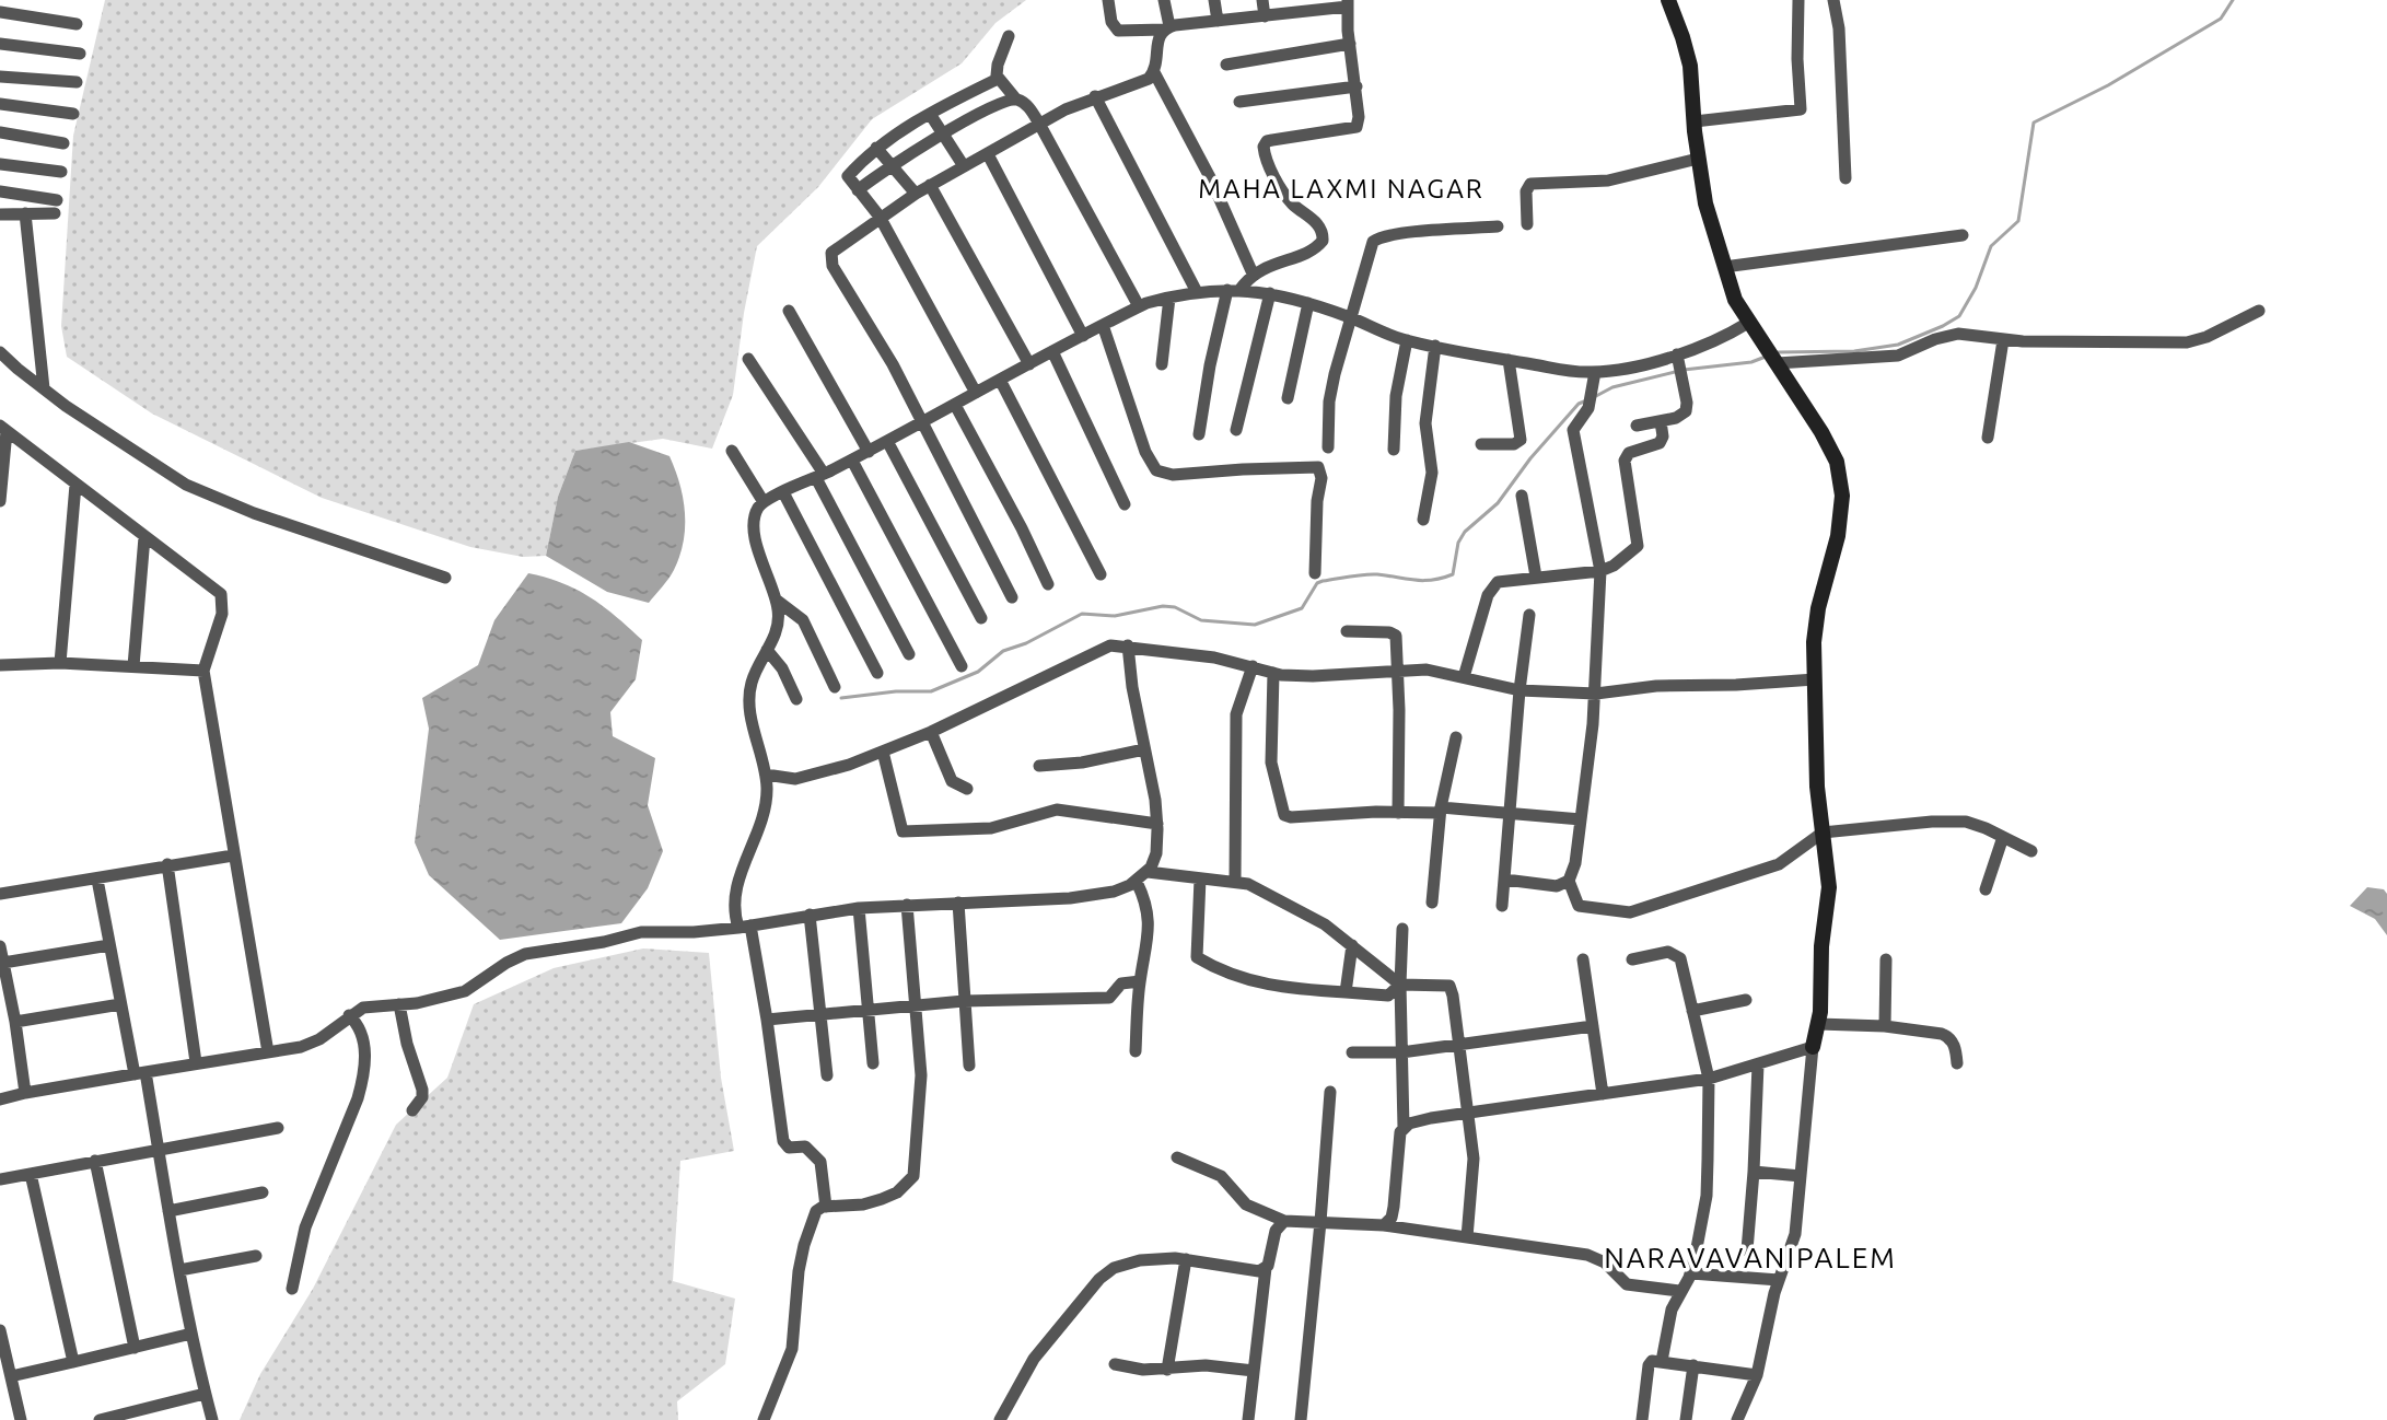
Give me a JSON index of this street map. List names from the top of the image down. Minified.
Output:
{"districts":["MAHA LAXMI NAGAR","NARAVAVANIPALEM"]}
